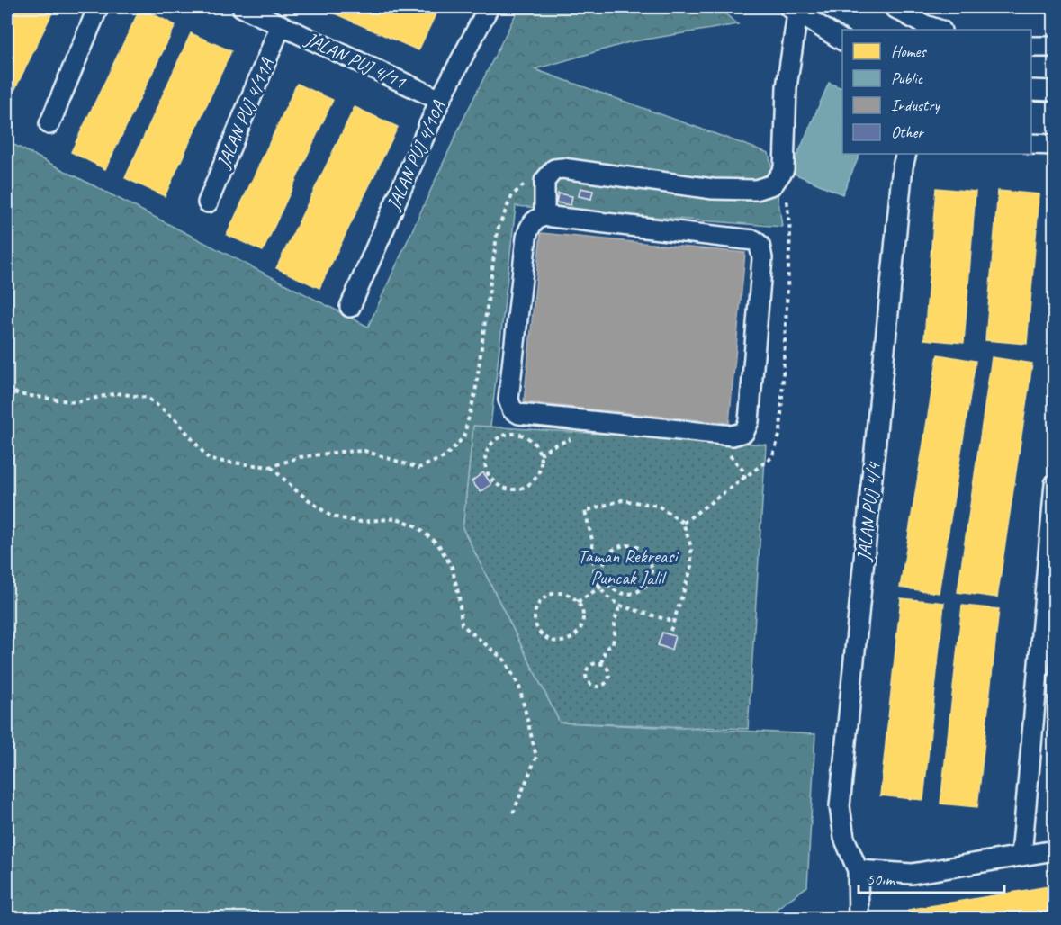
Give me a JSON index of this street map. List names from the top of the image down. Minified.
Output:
{"streets":{"street":["JALAN PUJ 4/11","JALAN PUJ 4/11A","JALAN PUJ 4/10A","JALAN PUJ 4/4"]},"crossings":[["JALAN PUJ 4/11","JALAN PUJ 4/11A"],["JALAN PUJ 4/11","JALAN PUJ 4/10A"]],"parks":["Taman Rekreasi Puncak Jalil"],"legend":["Homes","Public","Industry","Other"],"scale_bar":"50 m"}
